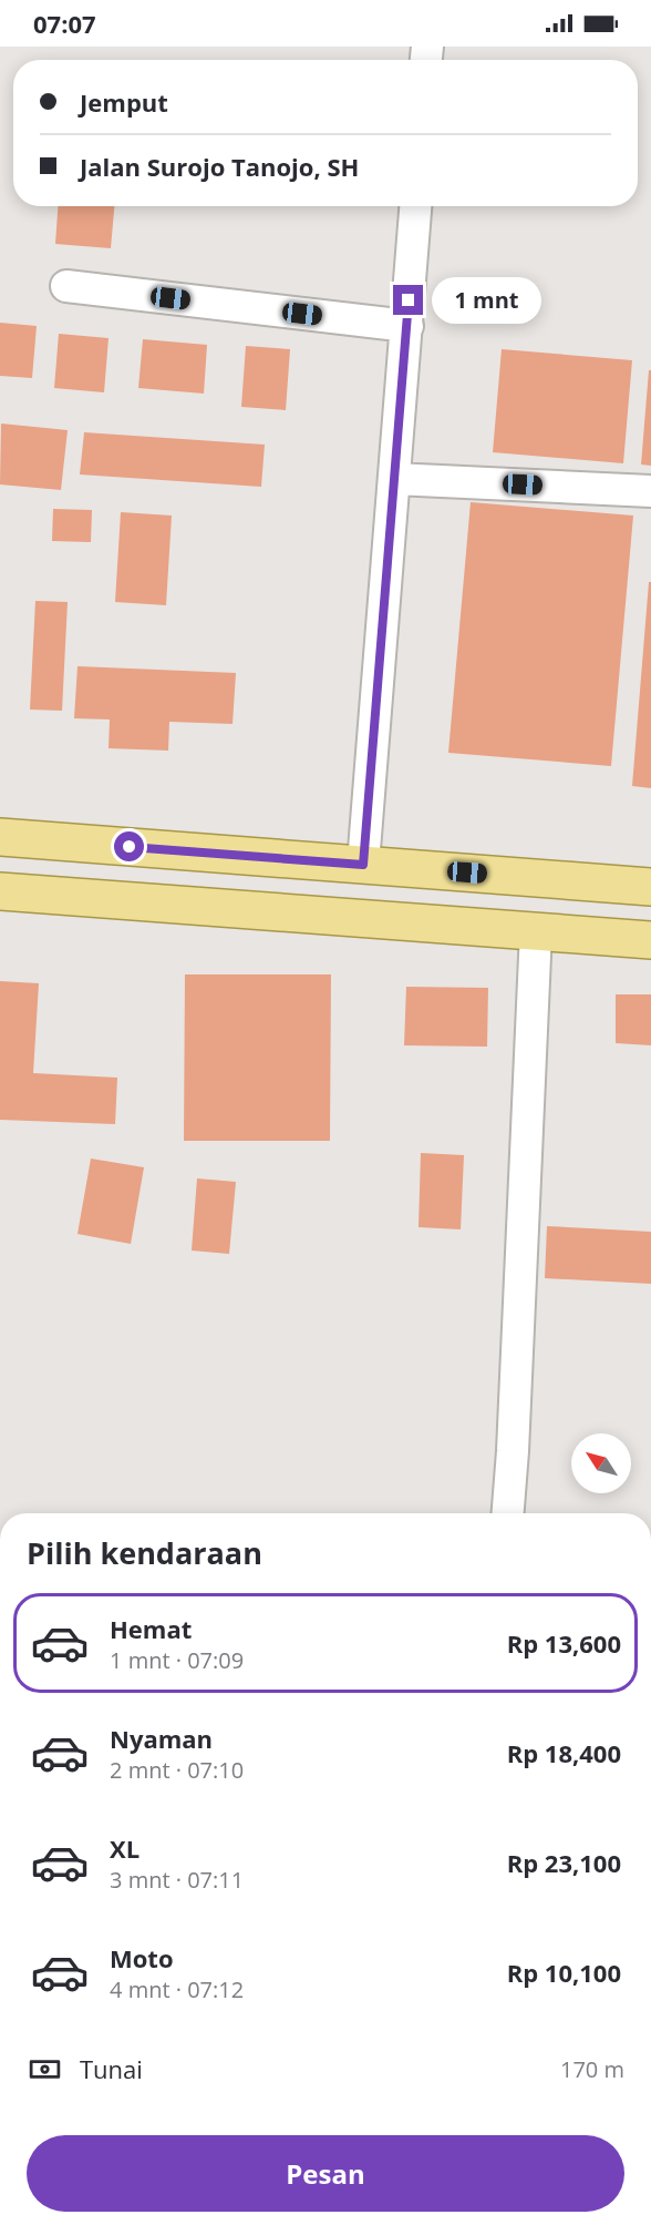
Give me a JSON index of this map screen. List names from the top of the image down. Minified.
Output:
{"north":"top left","page":{"status":"07:07","banner":["Jemput","Jalan Surojo Tanojo, SH"],"bubble":"1 mnt","heading":"Pilih kendaraan","list":[{"name":"Hemat","note":"1 mnt · 07:09","value":"Rp 13,600"},{"name":"Nyaman","note":"2 mnt · 07:10","value":"Rp 18,400"},{"name":"XL","note":"3 mnt · 07:11","value":"Rp 23,100"},{"name":"Moto","note":"4 mnt · 07:12","value":"Rp 10,100"}],"pay":["Tunai","170 m"],"buttons":"Pesan"}}
